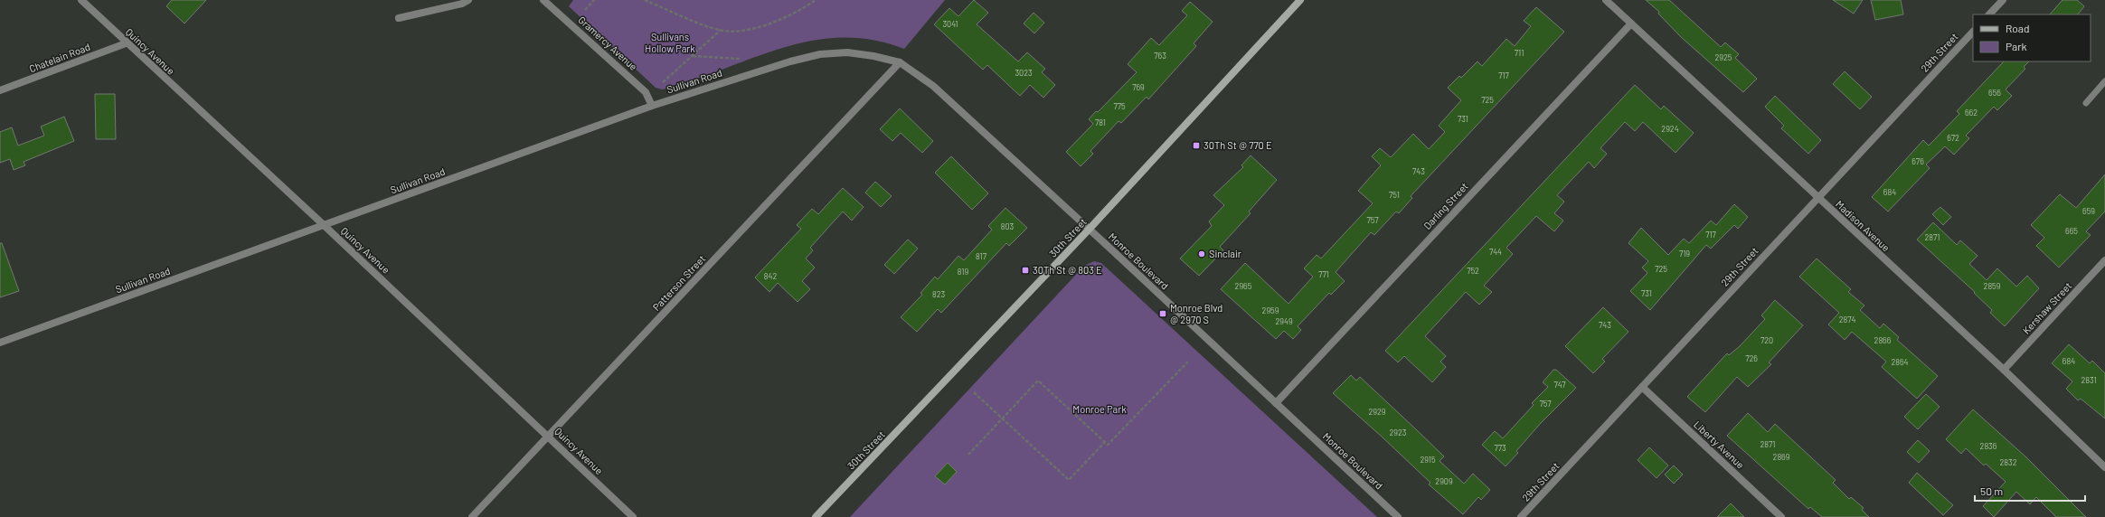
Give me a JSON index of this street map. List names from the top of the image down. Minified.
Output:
{"streets":{"main road":["30th Street"],"street":["Gramercy Avenue","Quincy Avenue","29th Street","Chatelain Road","Sullivan Road","Darling Street","Madison Avenue","Monroe Boulevard","Patterson Street","Kershaw Street","Liberty Avenue"]},"crossings":[["Gramercy Avenue","Sullivan Road"],["Quincy Avenue","Chatelain Road"],["Quincy Avenue","Sullivan Road"],["Quincy Avenue","Patterson Street"],["29th Street","Madison Avenue"],["29th Street","Liberty Avenue"],["Sullivan Road","Monroe Boulevard"],["Darling Street","Madison Avenue"],["Darling Street","Monroe Boulevard"],["Madison Avenue","Kershaw Street"],["30th Street","Monroe Boulevard"],["Monroe Boulevard","Patterson Street"]],"parks":["Sullivans Hollow Park","Monroe Park"],"places":{"transit":["30Th St @ 770 E","30Th St @ 803 E","Monroe Blvd @ 2970 S"],"other":["Sinclair"]},"house_numbers":["3041","711","763","2925","3023","717","769","656","725","775","662","731","781","2924","672","676","743","684","751","659","757","803","665","717","2871","744","719","817","725","752","819","771","842","2965","2859","731","823","2959","2874","2949","743","720","2866","726","684","2864","2831","747","757","2929","2923","2871","2836","773","2869","2915","2832","2909"],"legend":["Road","Park"],"scale_bar":"50 m"}
